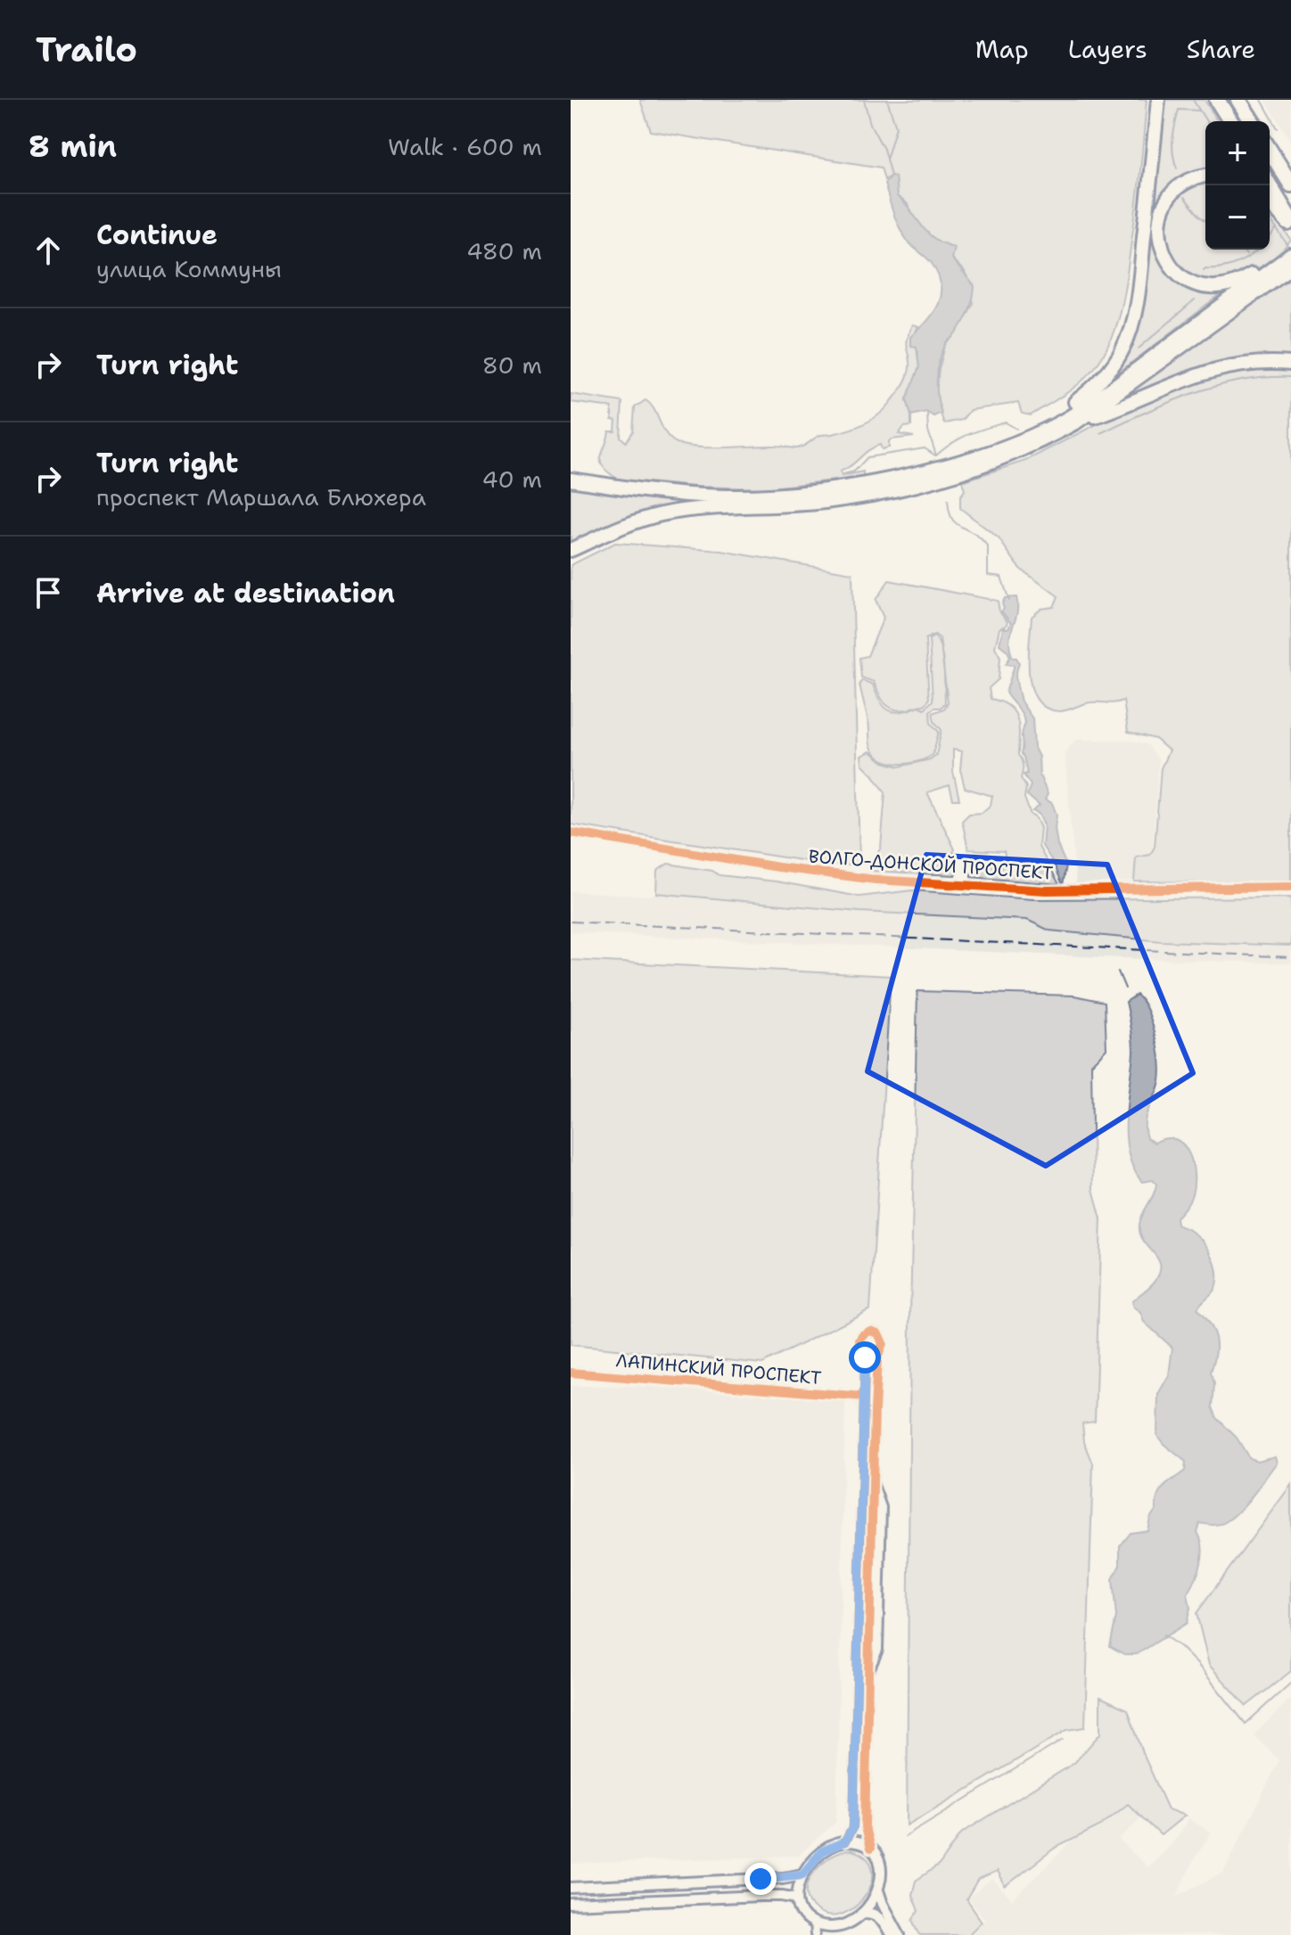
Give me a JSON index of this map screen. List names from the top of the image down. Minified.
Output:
{"streets":{"street":["ВОЛГО-ДОНСКОЙ ПРОСПЕКТ","ЛАПИНСКИЙ ПРОСПЕКТ"]},"page":{"header":"Trailo","nav":["Map","Layers","Share"],"heading":["8 min","Walk · 600 m"],"map_buttons":["+","−"],"list":[["Continue","улица Коммуны","480 m"],["Turn right","80 m"],["Turn right","проспект Маршала Блюхера","40 m"],"Arrive at destination"]}}
